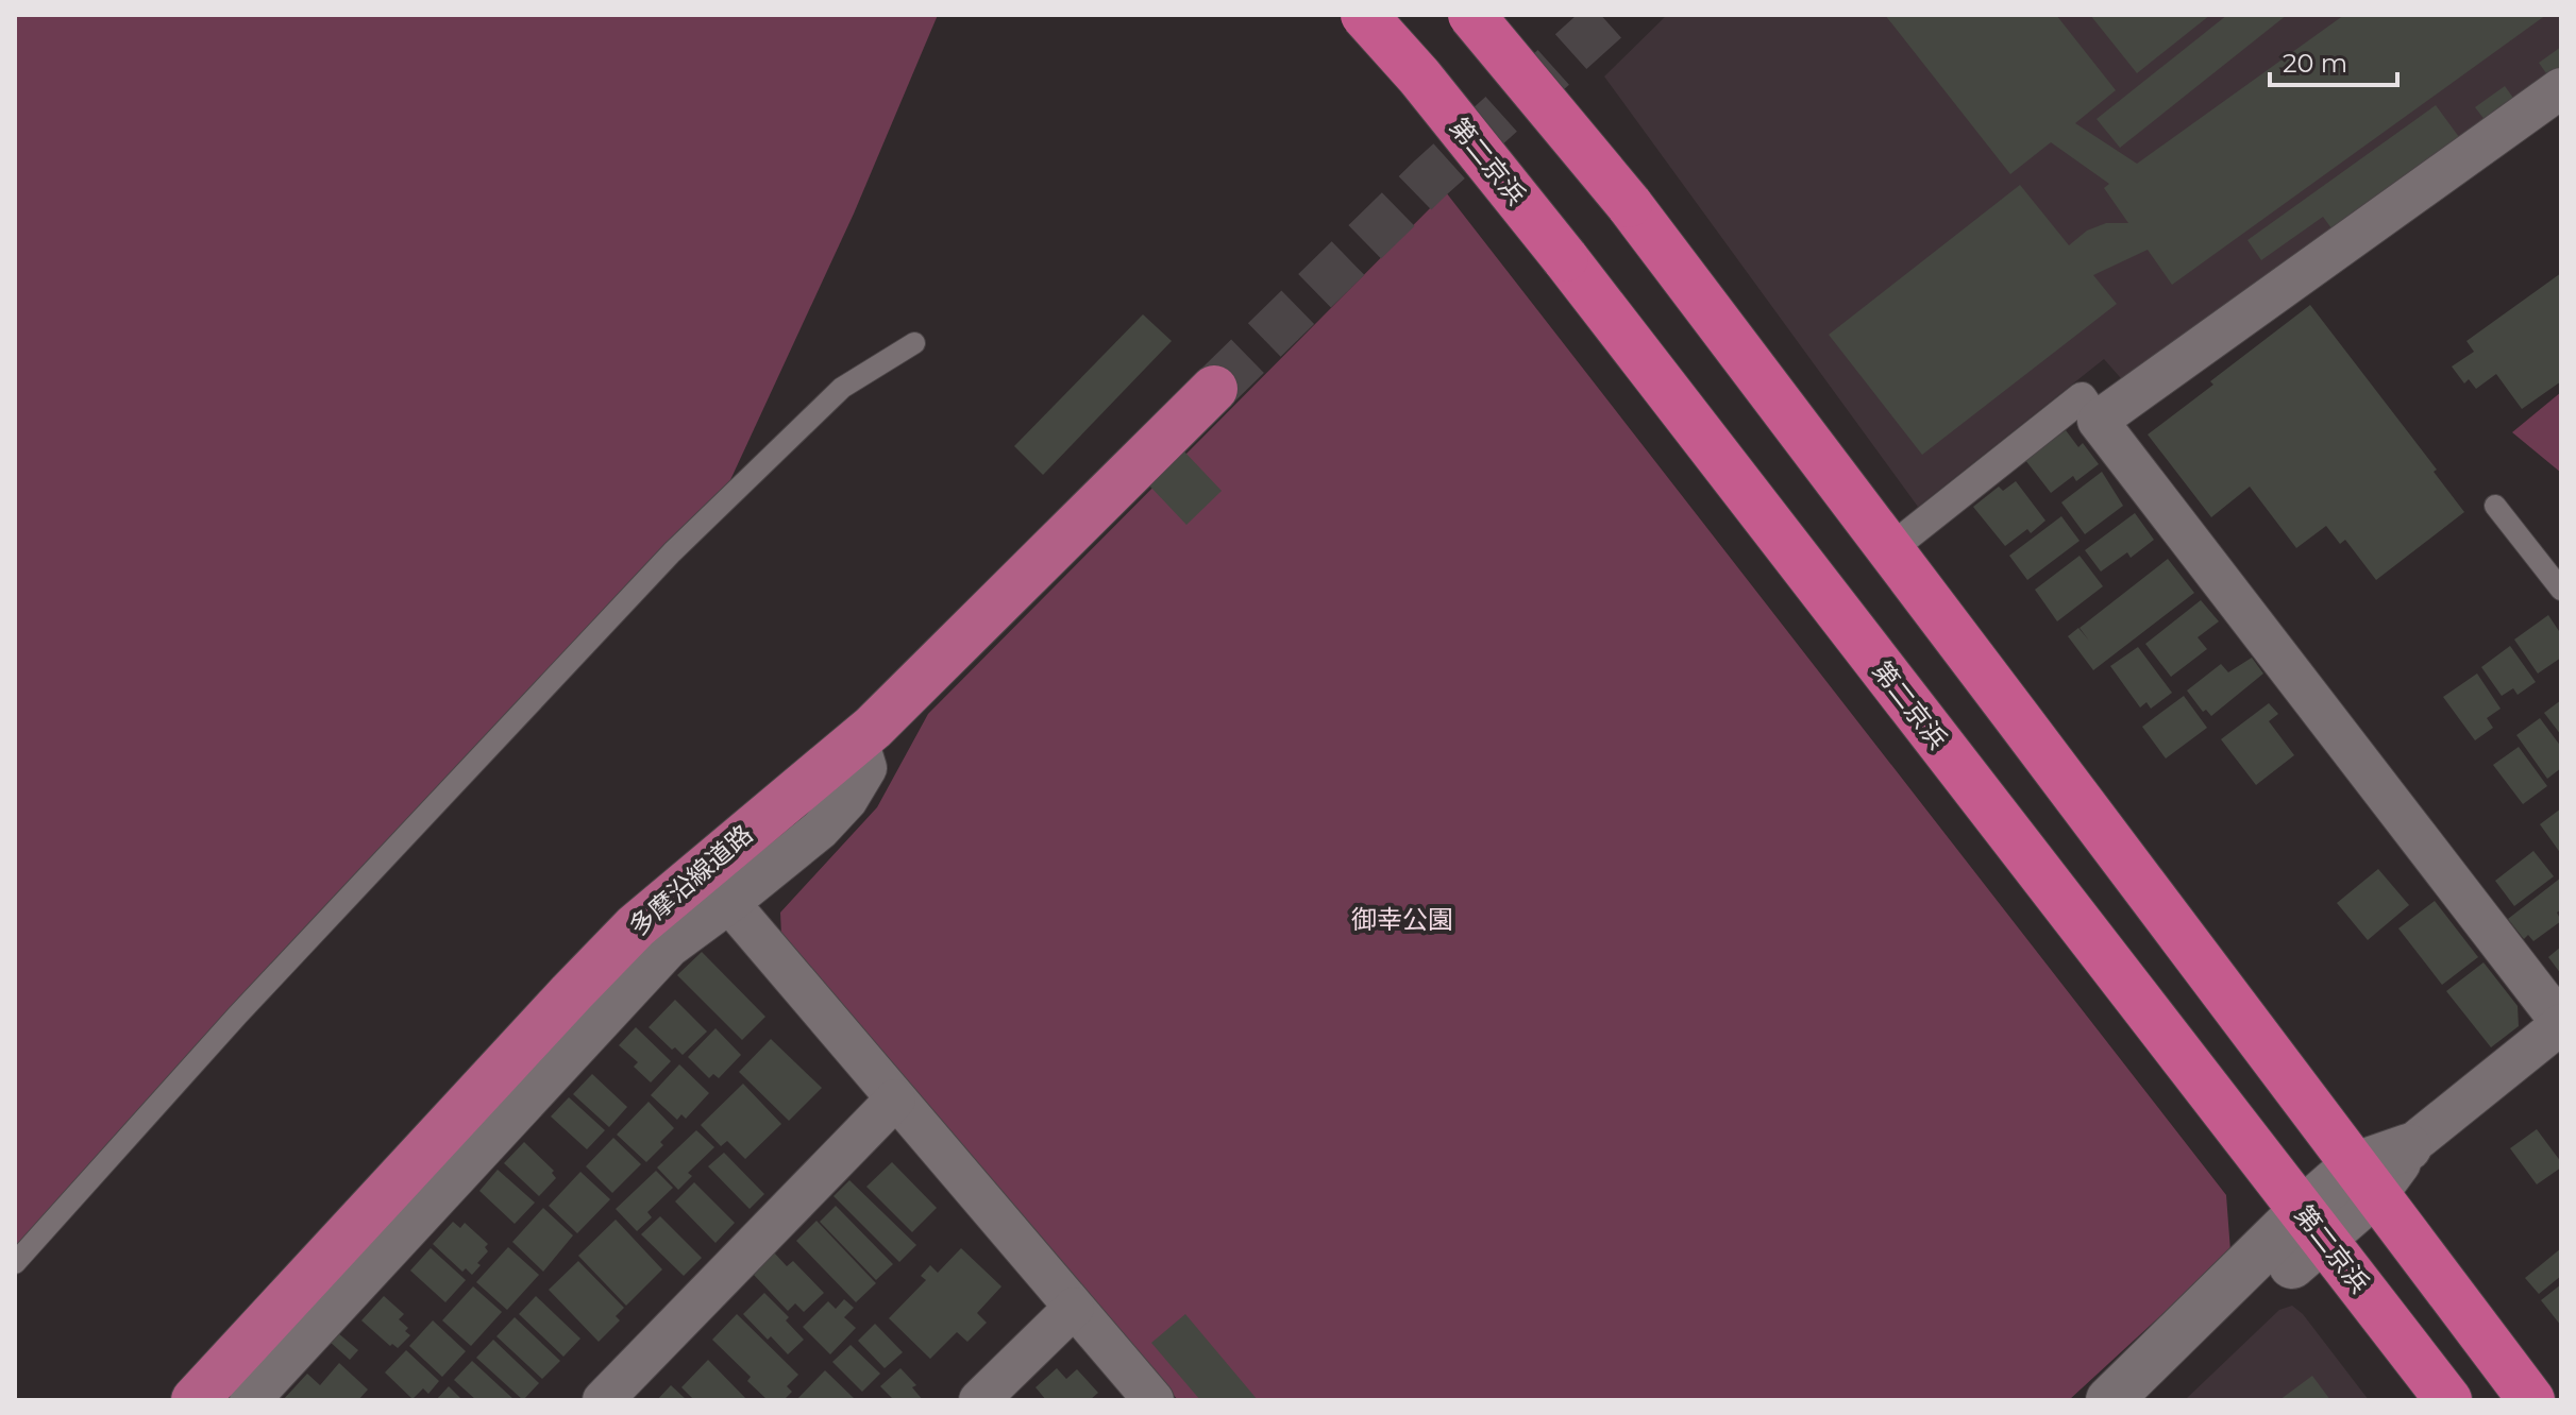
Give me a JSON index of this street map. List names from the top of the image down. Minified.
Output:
{"streets":{"highway":["第二京浜"],"main road":["多摩沿線道路"]},"parks":["御幸公園"],"scale_bar":"20 m"}
